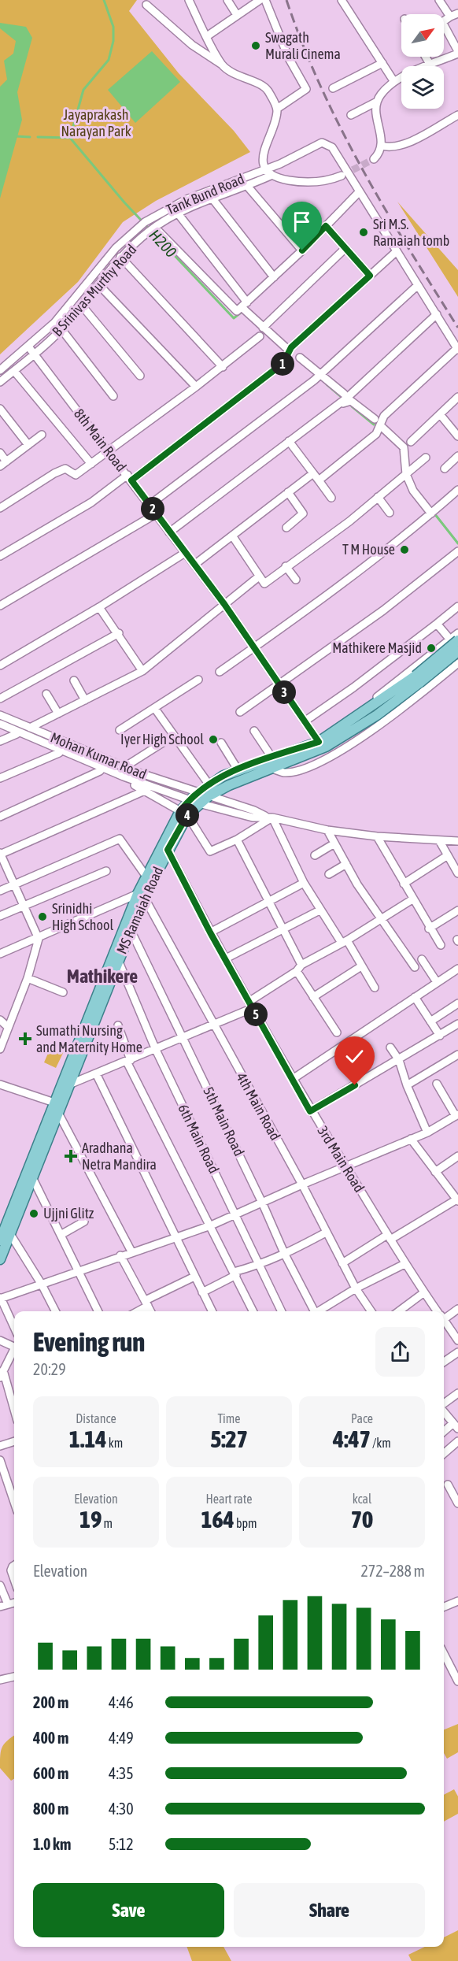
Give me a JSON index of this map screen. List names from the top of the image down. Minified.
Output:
{"streets":{"main road":["MS Ramaiah Road"],"street":["Tank Bund Road","B Srinivas Murthy Road","8th Main Road","Mohan Kumar Road","4th Main Road","5th Main Road","6th Main Road","3rd Main Road"]},"crossings":[["Tank Bund Road","B Srinivas Murthy Road"],["Tank Bund Road","8th Main Road"],["B Srinivas Murthy Road","8th Main Road"],["8th Main Road","MS Ramaiah Road"],["Mohan Kumar Road","MS Ramaiah Road"],["MS Ramaiah Road","4th Main Road"],["MS Ramaiah Road","5th Main Road"],["MS Ramaiah Road","6th Main Road"],["MS Ramaiah Road","3rd Main Road"]],"districts":["Mathikere"],"water":["H200"],"parks":["Jayaprakash Narayan Park"],"places":{"other":["Swagath Murali Cinema","Sri M.S. Ramaiah tomb","T M House","Mathikere Masjid","Iyer High School","Srinidhi High School","Ujjni Glitz"],"health":["Sumathi Nursing and Maternity Home","Aradhana Netra Mandira"]},"north":"top right","page":{"pins":["1","2","3","4","5"],"heading":["Evening run","20:29"],"stats":[["Distance","1.14 km"],["Time","5:27"],["Pace","4:47 /km"],["Elevation","19 m"],["Heart rate","164 bpm"],["kcal","70"]],"chart":["Elevation","272–288 m"],"list":[{"name":"200 m","note":"4:46"},{"name":"400 m","note":"4:49"},{"name":"600 m","note":"4:35"},{"name":"800 m","note":"4:30"},{"name":"1.0 km","note":"5:12"}],"buttons":["Save","Share"]}}
